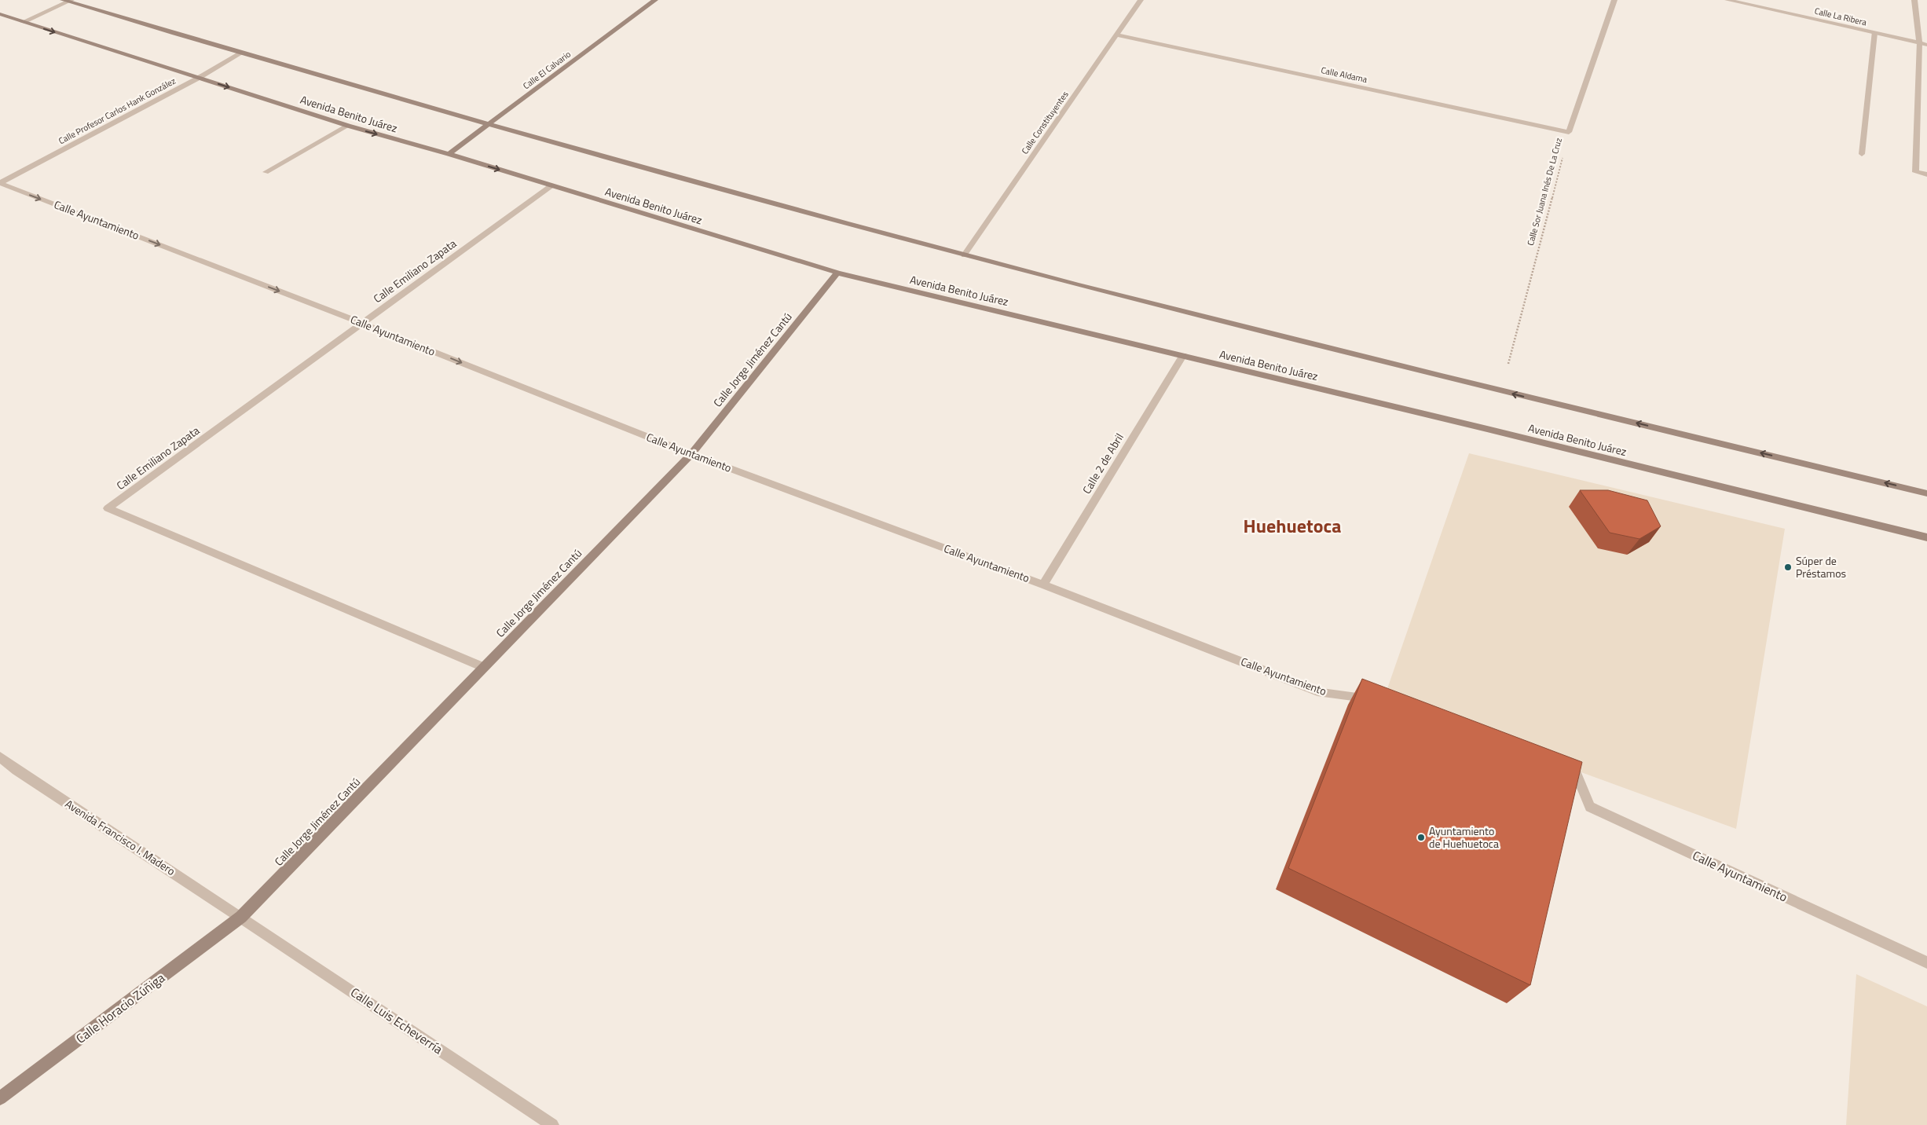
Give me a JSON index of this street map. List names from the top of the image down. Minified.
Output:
{"streets":{"main road":["Calle El Calvario","Avenida Benito Juárez","Calle Jorge Jiménez Cantú","Calle Horacio Zúñiga"],"street":["Calle La Ribera","Calle Aldama","Calle Profesor Carlos Hank González","Calle Constituyentes","Calle Sor Juana Inés De La Cruz","Calle Ayuntamiento","Calle Emiliano Zapata","Calle 2 de Abril","Avenida Francisco I. Madero","Calle Luis Echeverría"]},"crossings":[["Calle El Calvario","Avenida Benito Juárez"],["Calle Aldama","Calle Constituyentes"],["Calle Aldama","Calle Sor Juana Inés De La Cruz"],["Calle Profesor Carlos Hank González","Avenida Benito Juárez"],["Calle Profesor Carlos Hank González","Calle Ayuntamiento"],["Avenida Benito Juárez","Calle Emiliano Zapata"],["Avenida Benito Juárez","Calle Jorge Jiménez Cantú"],["Avenida Benito Juárez","Calle 2 de Abril"],["Calle Ayuntamiento","Calle Emiliano Zapata"],["Calle Ayuntamiento","Calle Jorge Jiménez Cantú"],["Calle Ayuntamiento","Calle 2 de Abril"],["Calle Emiliano Zapata","Calle Jorge Jiménez Cantú"],["Calle Jorge Jiménez Cantú","Avenida Francisco I. Madero"],["Calle Jorge Jiménez Cantú","Calle Horacio Zúñiga"],["Calle Jorge Jiménez Cantú","Calle Luis Echeverría"],["Avenida Francisco I. Madero","Calle Horacio Zúñiga"],["Avenida Francisco I. Madero","Calle Luis Echeverría"],["Calle Horacio Zúñiga","Calle Luis Echeverría"]],"one_way":["Calle Ayuntamiento"],"districts":["Huehuetoca"],"places":["Súper de Préstamos","Ayuntamiento de Huehuetoca"]}
